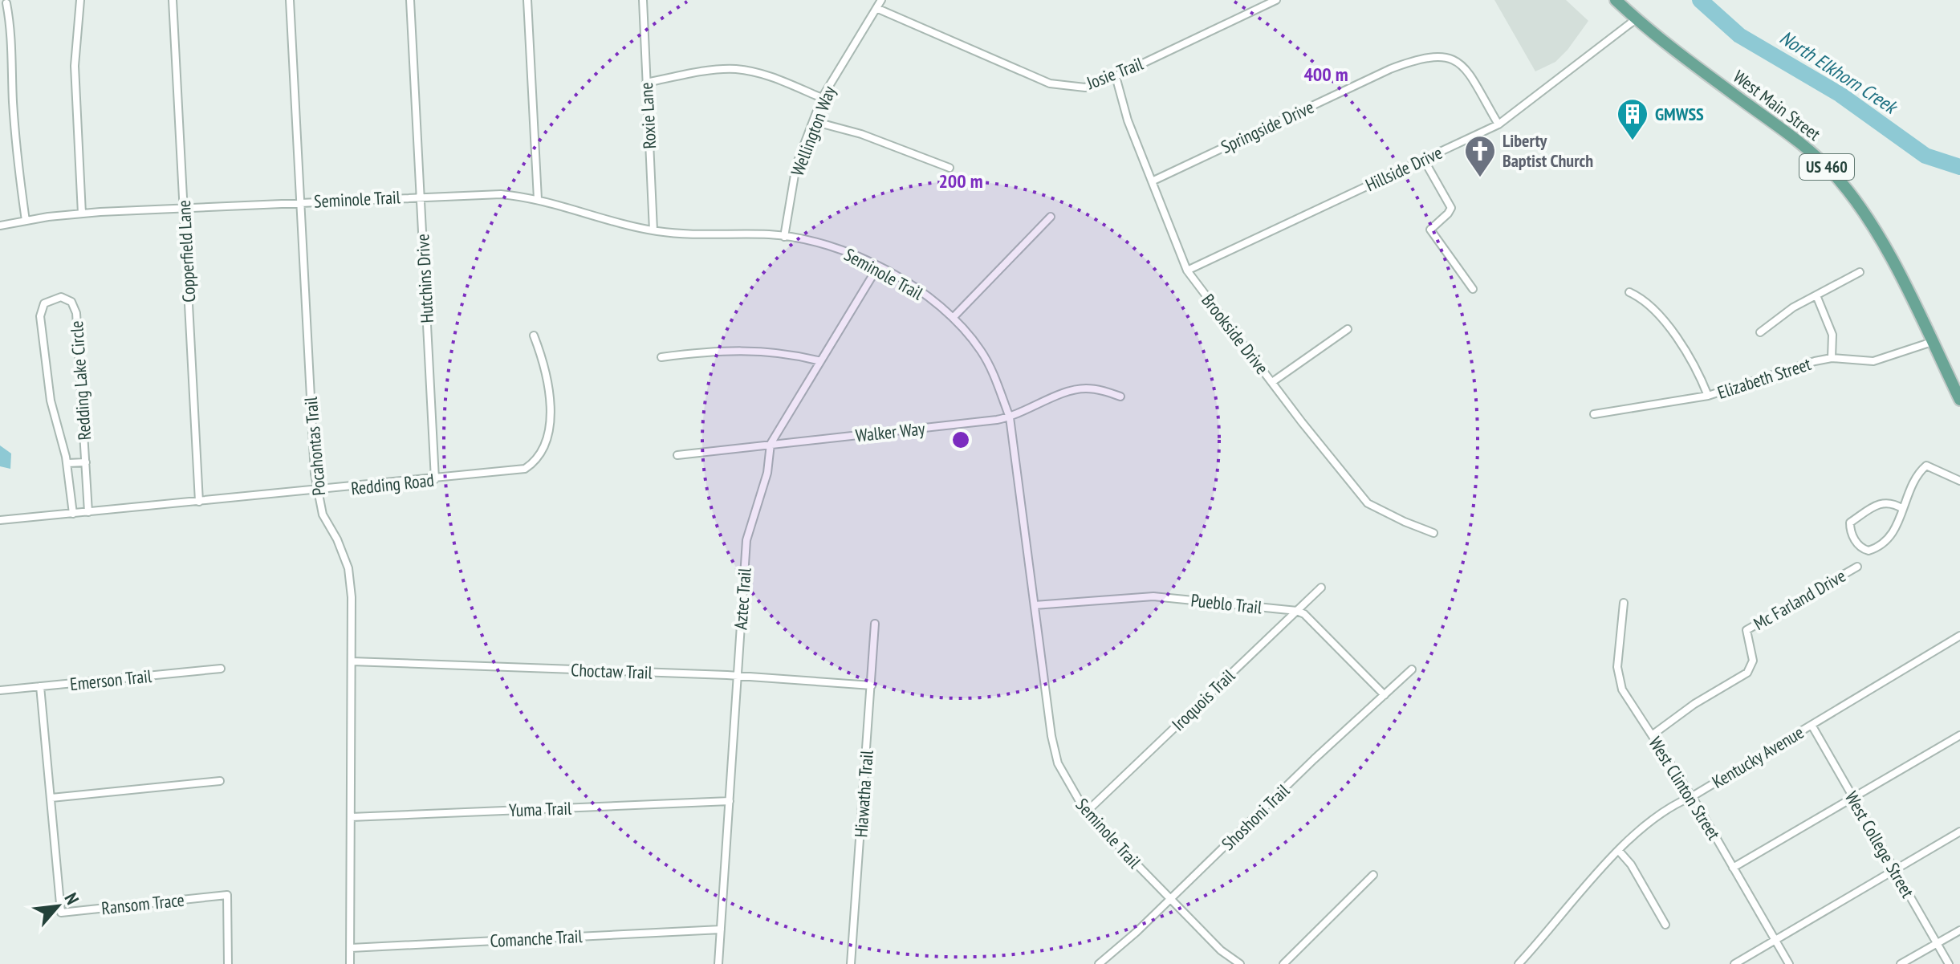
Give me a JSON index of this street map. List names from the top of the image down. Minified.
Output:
{"streets":{"main road":["West Main Street","US 460"],"street":["Josie Trail","Roxie Lane","Springside Drive","Wellington Way","Hillside Drive","Seminole Trail","Copperfield Lane","Hutchins Drive","Brookside Drive","Elizabeth Street","Redding Lake Circle","Walker Way","Pocahontas Trail","Redding Road","Aztec Trail","Mc Farland Drive","Pueblo Trail","Choctaw Trail","Emerson Trail","Iroquois Trail","Kentucky Avenue","West Clinton Street","Hiawatha Trail","Yuma Trail","Shoshoni Trail","West College Street","Ransom Trace","Comanche Trail"]},"crossings":[["Josie Trail","Wellington Way"],["Josie Trail","Brookside Drive"],["West Main Street","Hillside Drive"],["West Main Street","Elizabeth Street"],["Roxie Lane","Seminole Trail"],["Springside Drive","Hillside Drive"],["Springside Drive","Brookside Drive"],["Wellington Way","Seminole Trail"],["Hillside Drive","Brookside Drive"],["Seminole Trail","Copperfield Lane"],["Seminole Trail","Hutchins Drive"],["Seminole Trail","Walker Way"],["Seminole Trail","Pocahontas Trail"],["Seminole Trail","Aztec Trail"],["Seminole Trail","Pueblo Trail"],["Seminole Trail","Iroquois Trail"],["Seminole Trail","Shoshoni Trail"],["Copperfield Lane","Redding Road"],["Hutchins Drive","Redding Road"],["Redding Lake Circle","Redding Road"],["Walker Way","Aztec Trail"],["Pocahontas Trail","Redding Road"],["Pocahontas Trail","Choctaw Trail"],["Pocahontas Trail","Yuma Trail"],["Pocahontas Trail","Comanche Trail"],["Aztec Trail","Choctaw Trail"],["Aztec Trail","Yuma Trail"],["Aztec Trail","Comanche Trail"],["Mc Farland Drive","West Clinton Street"],["Pueblo Trail","Iroquois Trail"],["Choctaw Trail","Hiawatha Trail"],["Emerson Trail","Ransom Trace"],["Kentucky Avenue","West Clinton Street"],["Kentucky Avenue","West College Street"]],"water":["North Elkhorn Creek"],"places":{"building":["GMWSS"],"church":["Liberty Baptist Church"]},"north":"top right","rings":["400 m","200 m"]}
